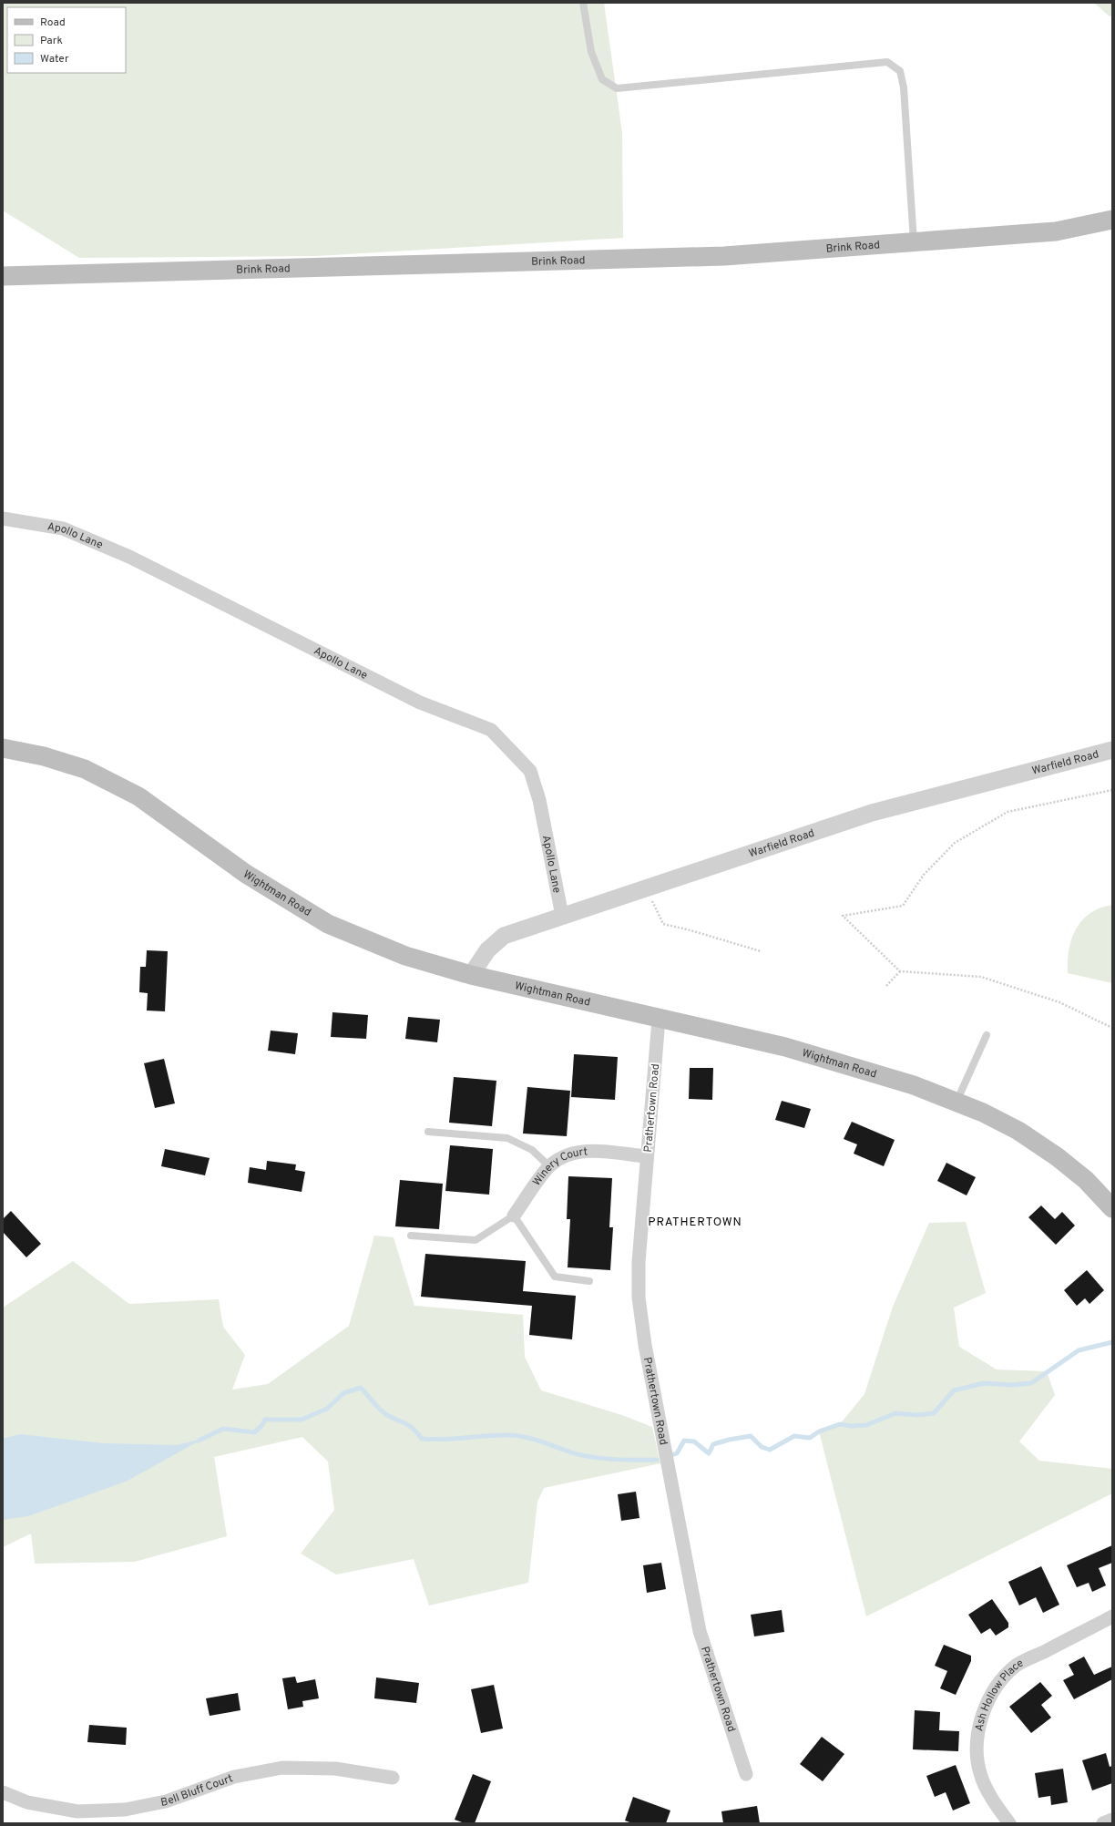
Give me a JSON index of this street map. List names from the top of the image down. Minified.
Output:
{"streets":{"main road":["Brink Road","Wightman Road"],"street":["Apollo Lane","Warfield Road","Prathertown Road","Winery Court","Ash Hollow Place","Bell Bluff Court"]},"crossings":[["Apollo Lane","Warfield Road"],["Warfield Road","Wightman Road"],["Wightman Road","Prathertown Road"],["Prathertown Road","Winery Court"]],"districts":["PRATHERTOWN"],"legend":["Road","Park","Water"]}
